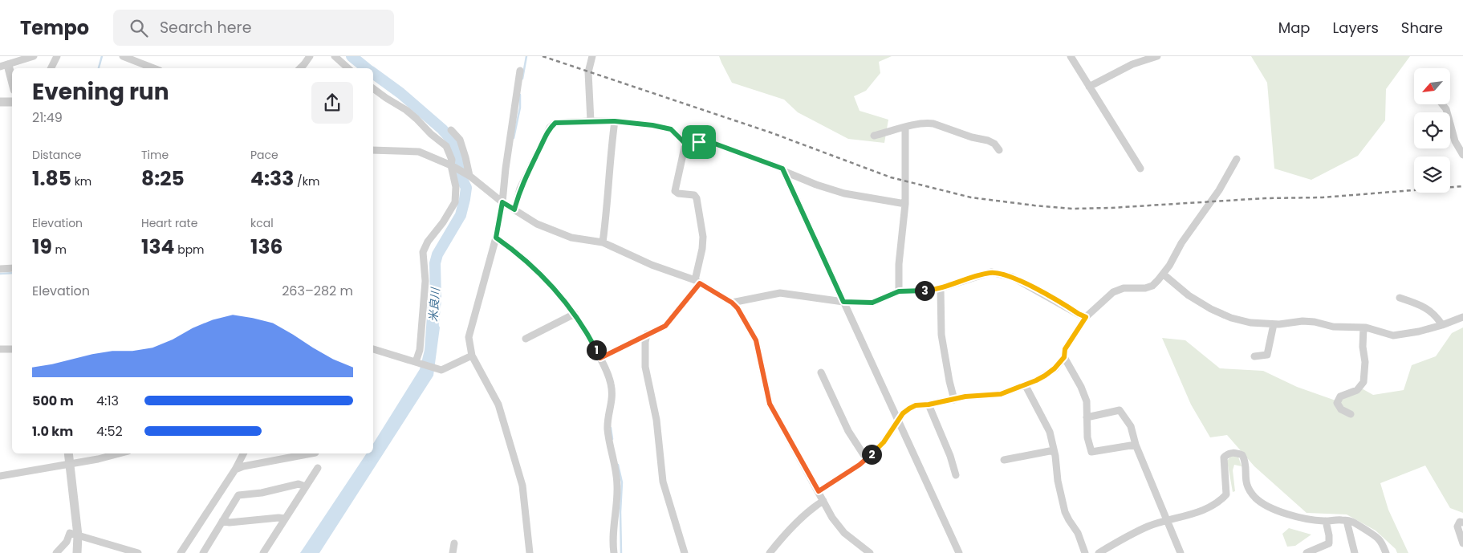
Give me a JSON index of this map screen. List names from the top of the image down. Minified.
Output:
{"water":["米良川"],"north":"bottom left","page":{"header":"Tempo","search":"Search here","nav":["Map","Layers","Share"],"heading":["Evening run","21:49"],"stats":[["Distance","1.85 km"],["Time","8:25"],["Pace","4:33 /km"],["Elevation","19 m"],["Heart rate","134 bpm"],["kcal","136"]],"chart":["Elevation","263–282 m"],"pins":["3","1","2"],"list":[{"name":"500 m","note":"4:13"},{"name":"1.0 km","note":"4:52"}]}}
